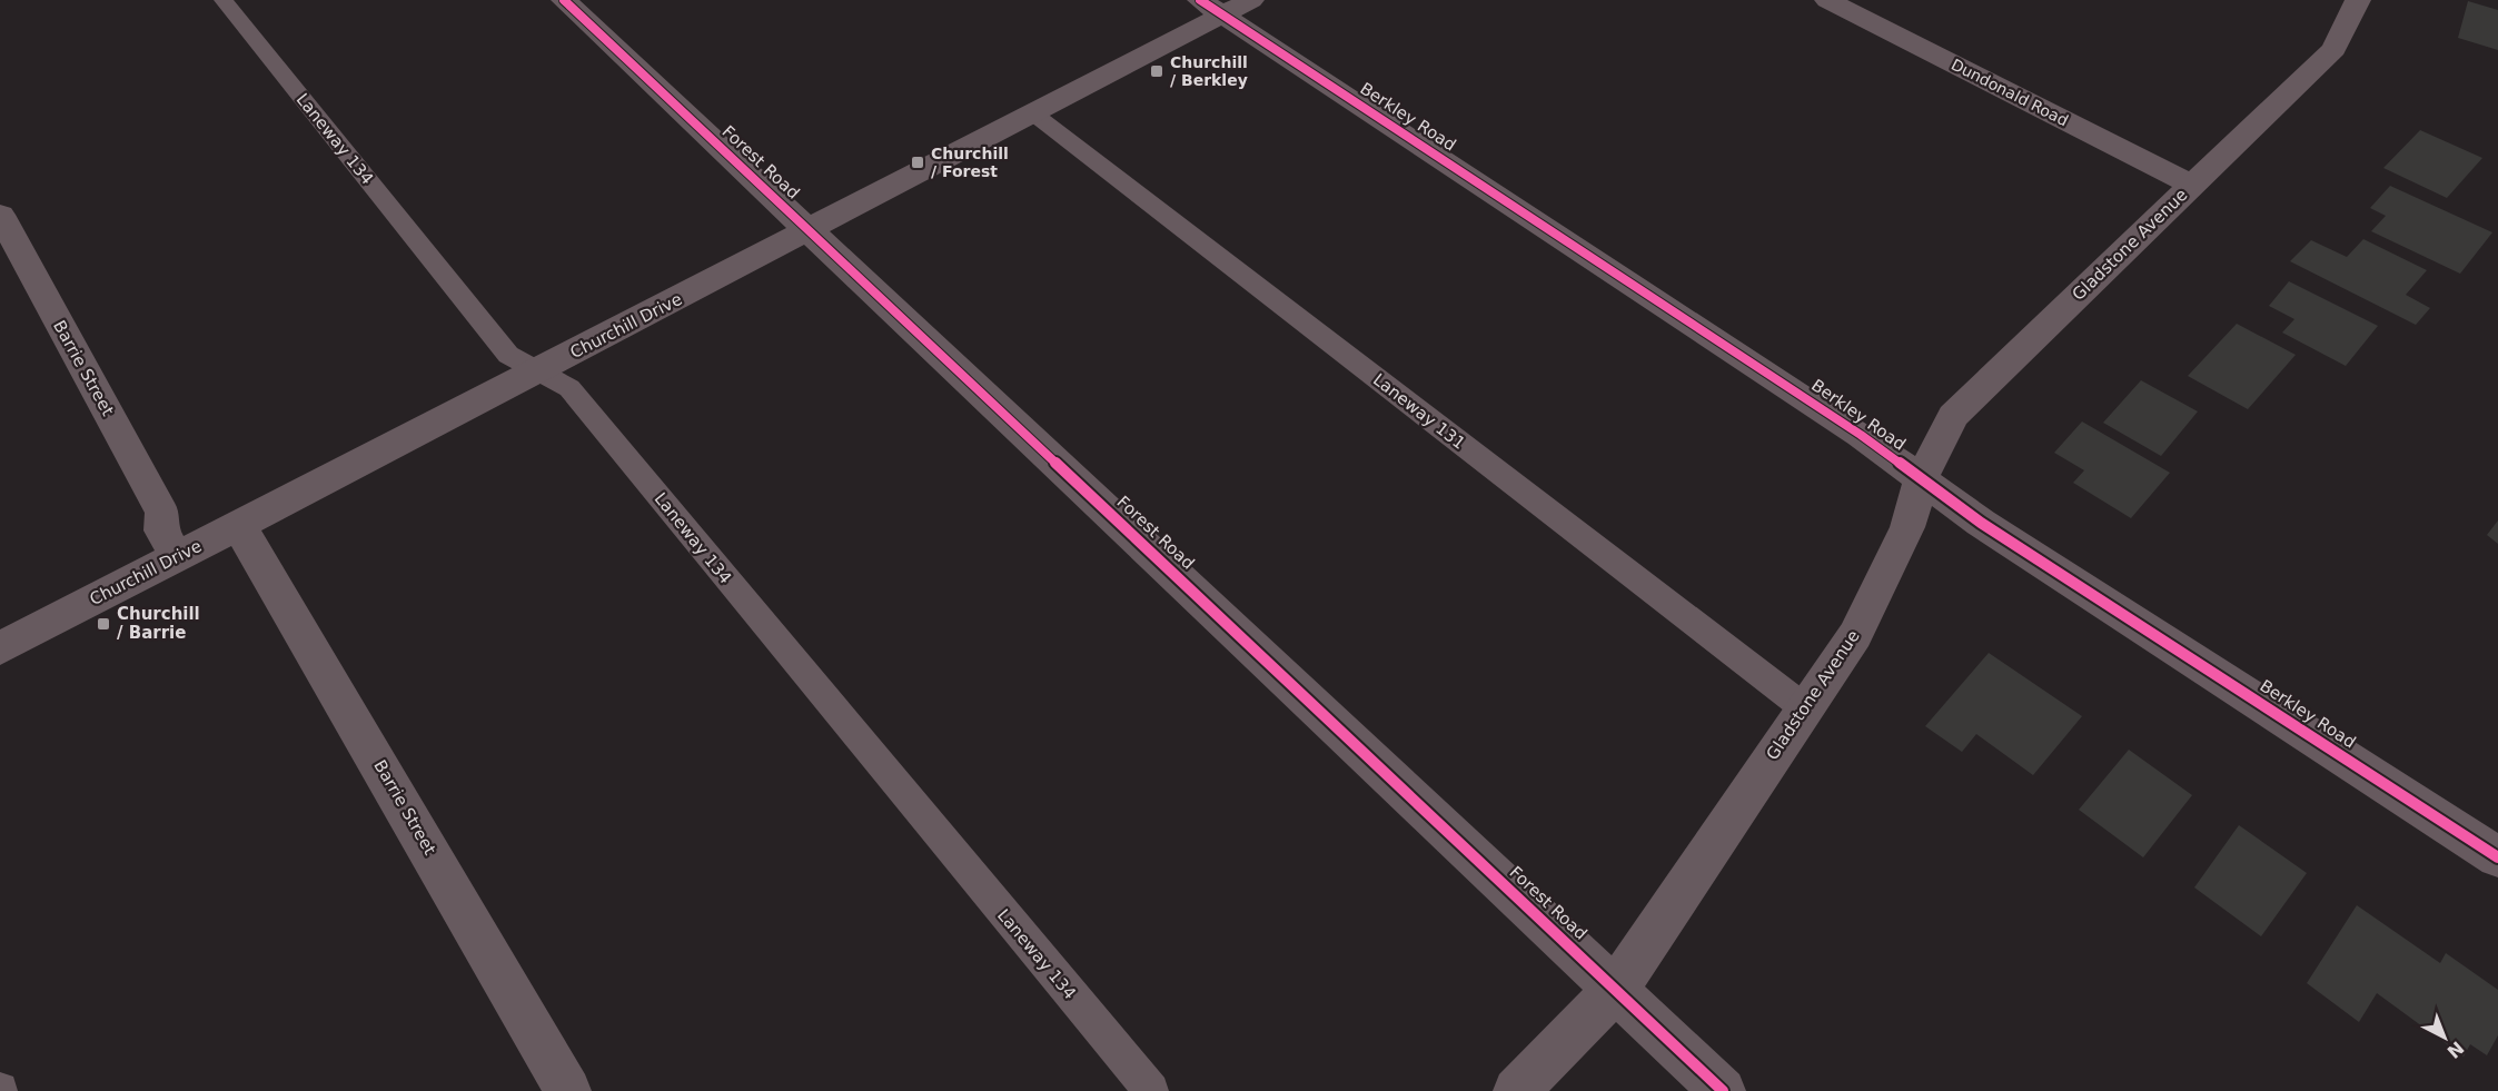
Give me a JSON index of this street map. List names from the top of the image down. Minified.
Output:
{"streets":{"street":["Dundonald Road","Berkley Road","Forest Road","Gladstone Avenue","Churchill Drive","Barrie Street"],"lane":["Laneway 134","Laneway 131"]},"crossings":[["Dundonald Road","Gladstone Avenue"],["Berkley Road","Gladstone Avenue"],["Berkley Road","Churchill Drive"],["Laneway 134","Churchill Drive"],["Forest Road","Gladstone Avenue"],["Forest Road","Churchill Drive"],["Gladstone Avenue","Laneway 131"],["Churchill Drive","Barrie Street"],["Churchill Drive","Laneway 131"]],"places":{"transit":["Churchill / Berkley","Churchill / Forest","Churchill / Barrie"]},"north":"bottom right"}
